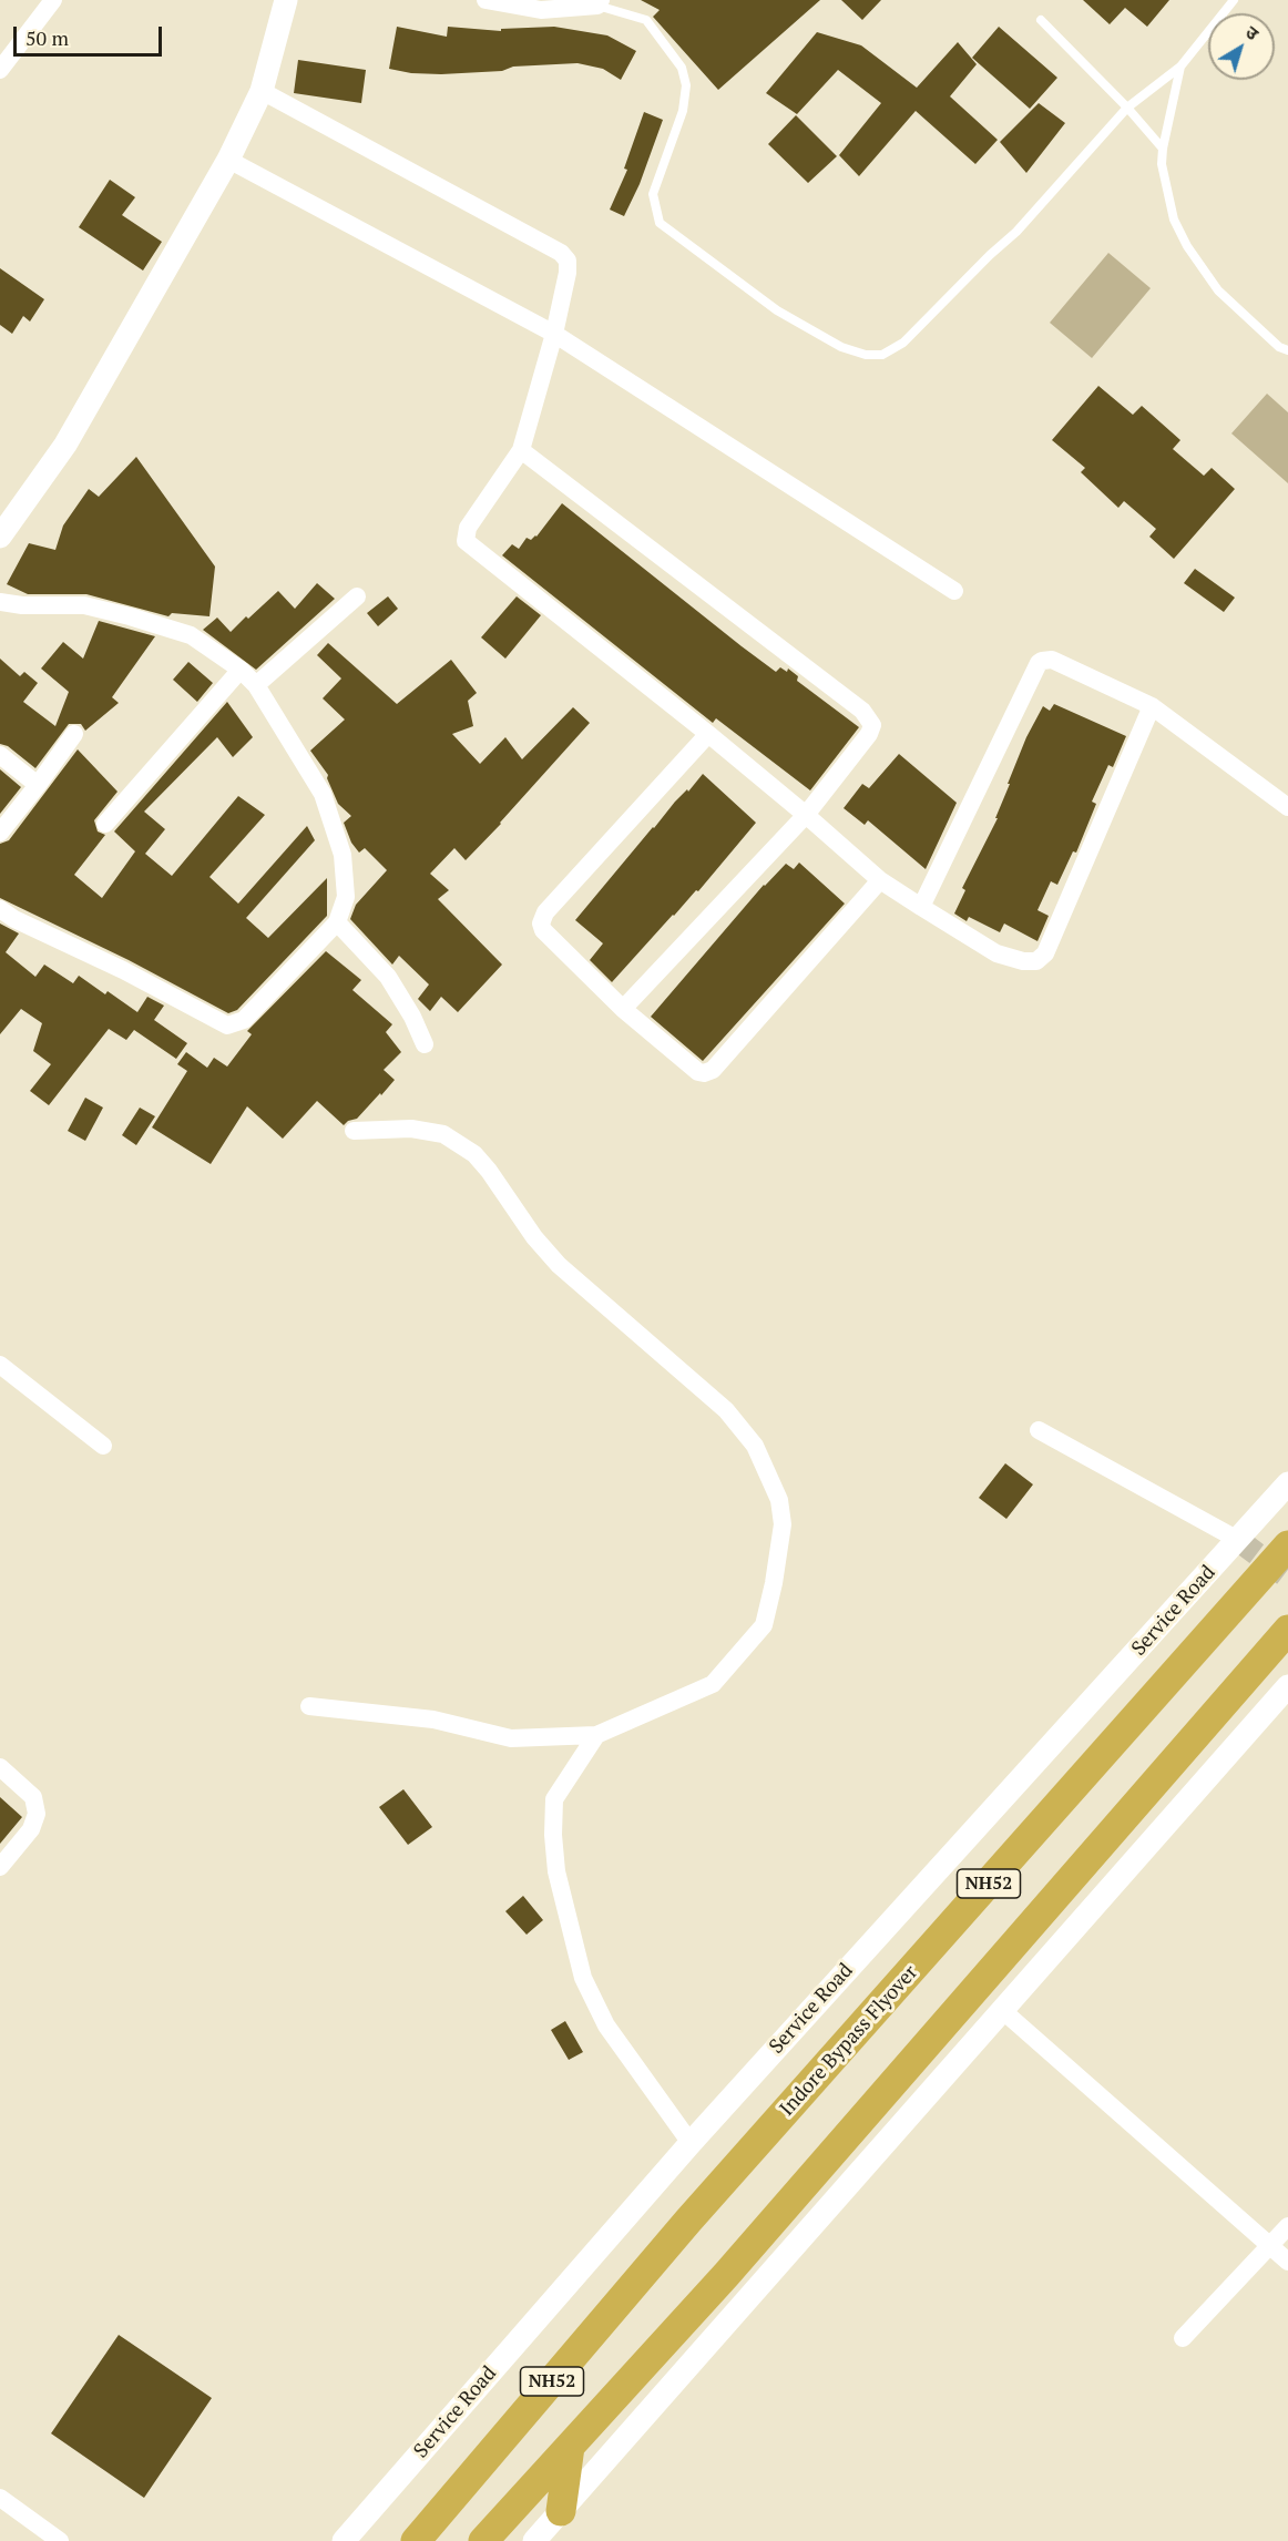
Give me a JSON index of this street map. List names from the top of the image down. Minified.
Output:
{"streets":{"highway":["NH52","Indore Bypass Flyover"],"street":["Service Road"]},"scale_bar":"50 m","north":"top right"}
